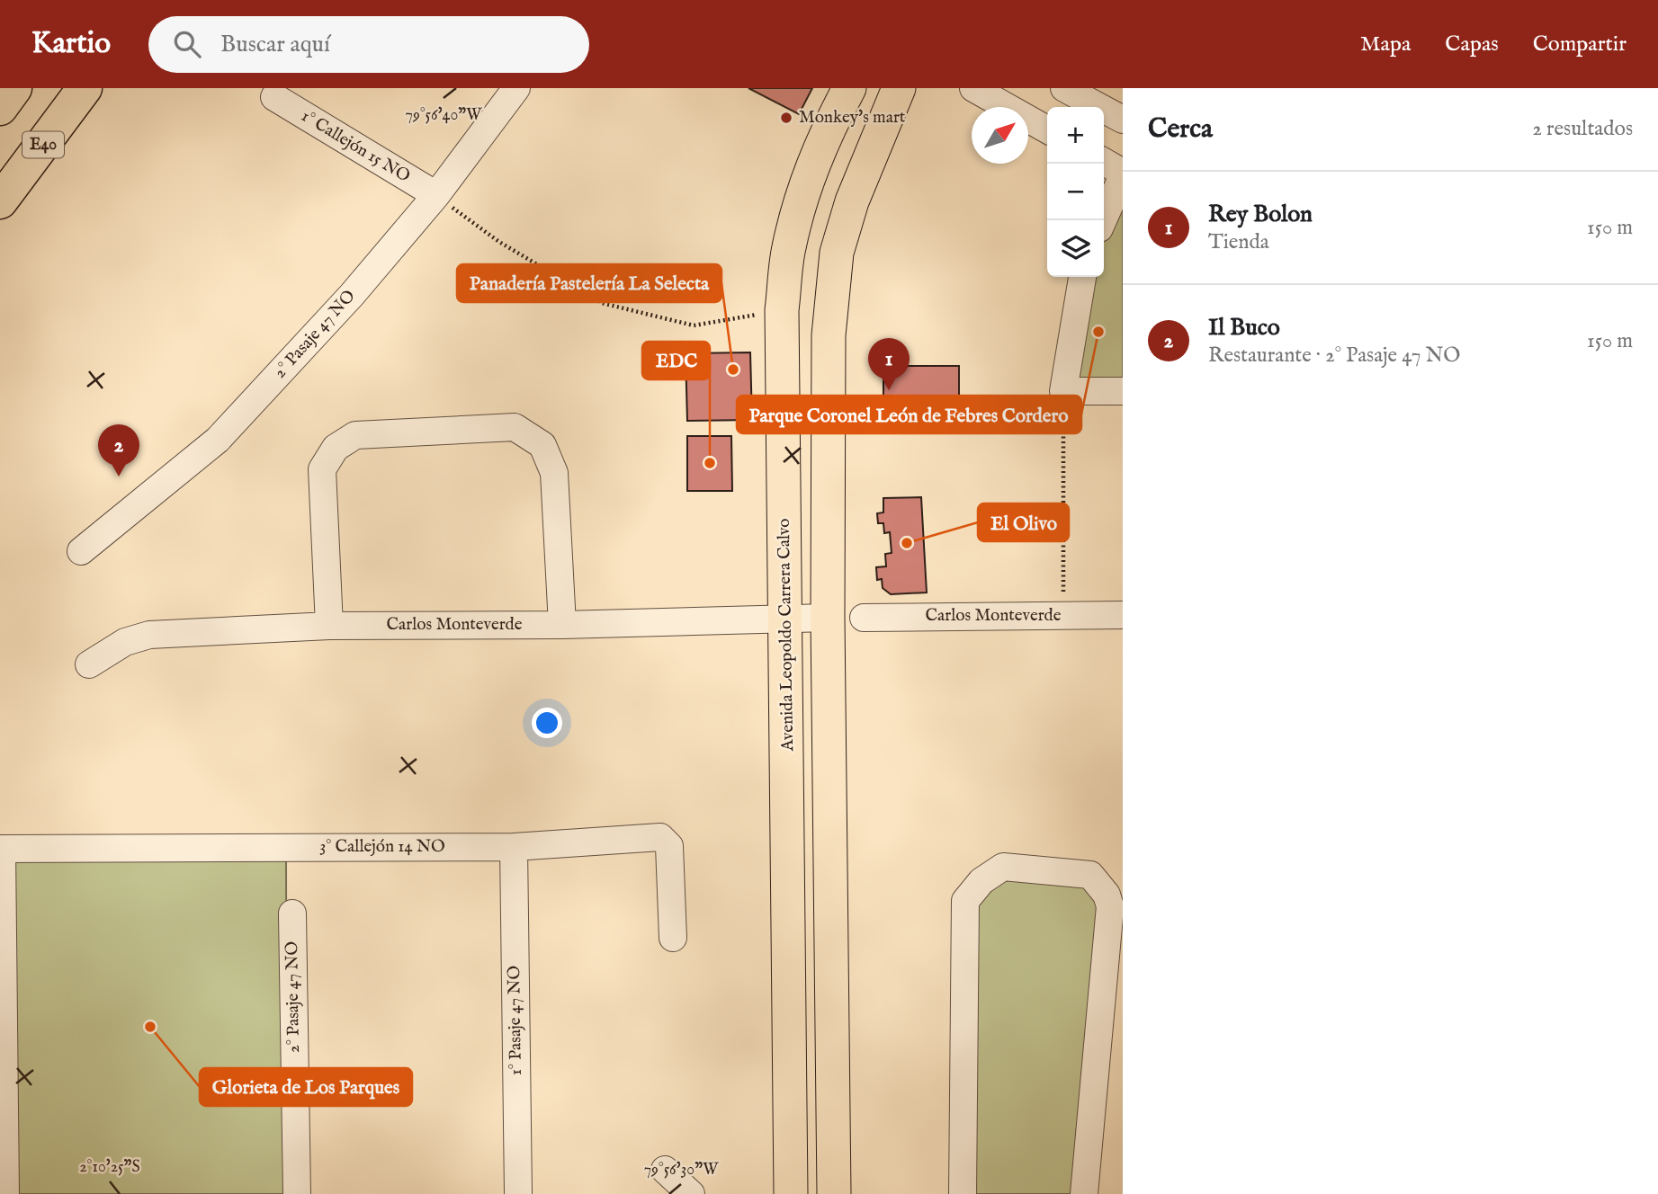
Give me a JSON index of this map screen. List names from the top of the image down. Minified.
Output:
{"streets":{"highway":["E40"],"main road":["Avenida Leopoldo Carrera Calvo"],"street":["1° Callejón 15 NO","2° Pasaje 47 NO","Carlos Monteverde","3° Callejón 14 NO","1° Pasaje 47 NO"]},"crossings":[["1° Callejón 15 NO","2° Pasaje 47 NO"],["Carlos Monteverde","Avenida Leopoldo Carrera Calvo"],["3° Callejón 14 NO","1° Pasaje 47 NO"]],"places":["Monkey's mart","Parque Coronel León de Febres Cordero","Panadería Pastelería La Selecta","EDC","El Olivo","Glorieta de Los Parques"],"north":"top right","page":{"header":"Kartio","search":"Buscar aquí","nav":["Mapa","Capas","Compartir"],"heading":["Cerca","2 resultados"],"map_buttons":["+","−"],"list":[{"mark":"1","name":"Rey Bolon","note":"Tienda","value":"150 m"},{"mark":"2","name":"Il Buco","note":"Restaurante · 2° Pasaje 47 NO","value":"150 m"}],"pins":["1","2"]},"coordinates":["79°56'40\"W","2°10'25\"S","79°56'30\"W"]}
